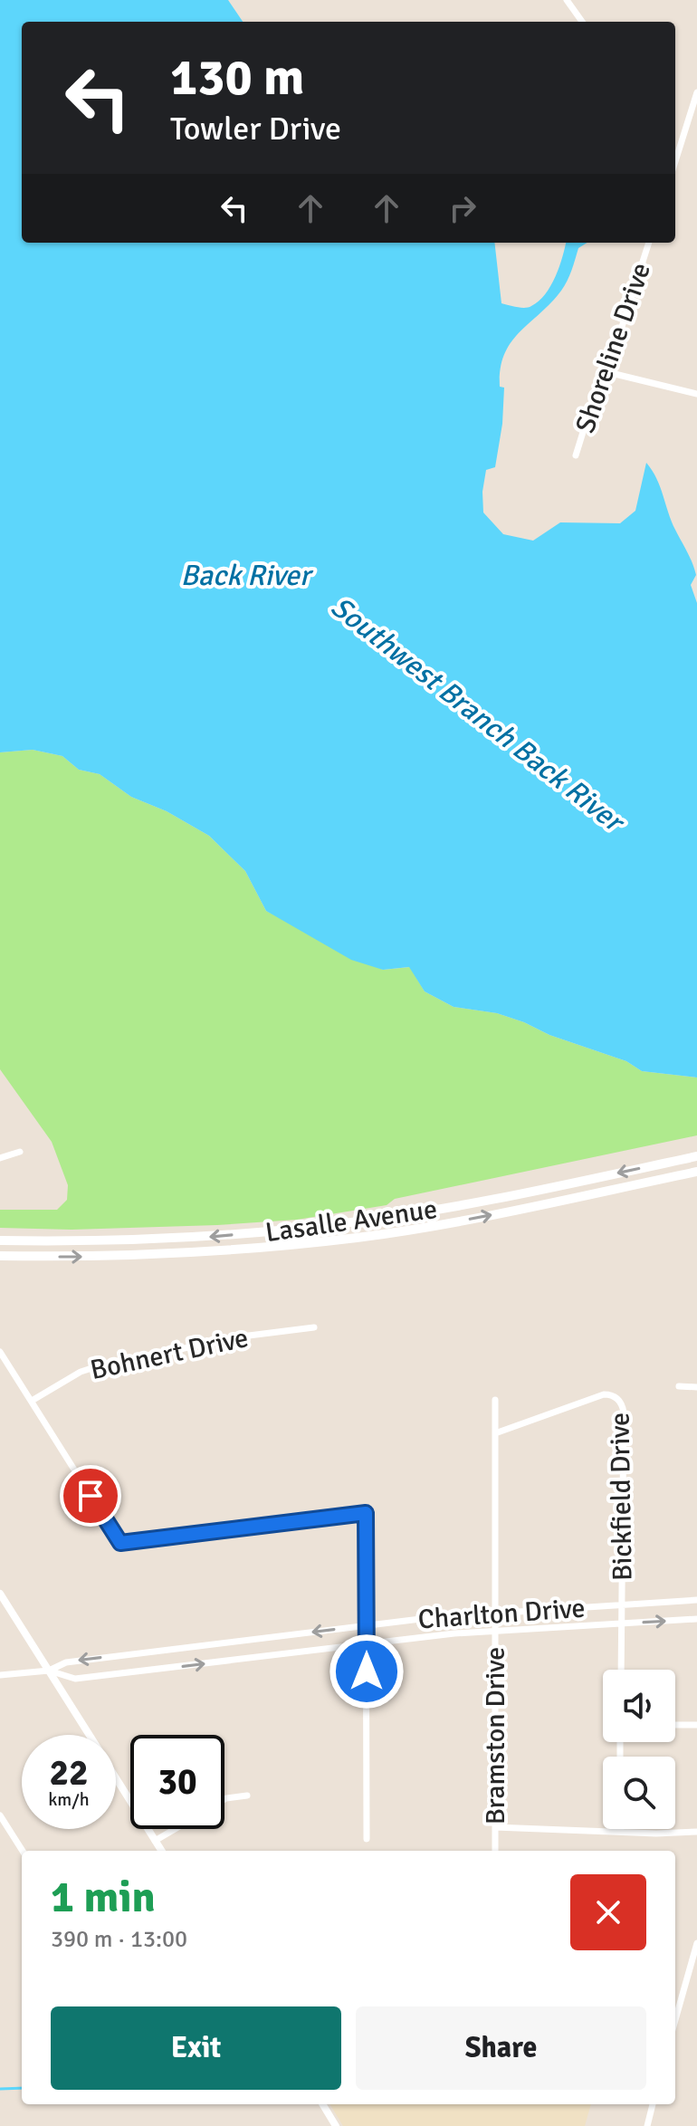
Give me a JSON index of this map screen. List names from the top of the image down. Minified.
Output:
{"streets":{"main road":["Lasalle Avenue"],"street":["Shoreline Drive","Bohnert Drive","Bickfield Drive","Charlton Drive","Bramston Drive"]},"crossings":[["Bickfield Drive","Charlton Drive"],["Bickfield Drive","Bramston Drive"],["Charlton Drive","Bramston Drive"]],"water":["Back River","Southwest Branch Back River"],"page":{"turn":["130 m","Towler Drive"],"speed":"22 km/h","limit":"30","heading":["1 min","390 m · 13:00"],"buttons":["Exit","Share"]}}
